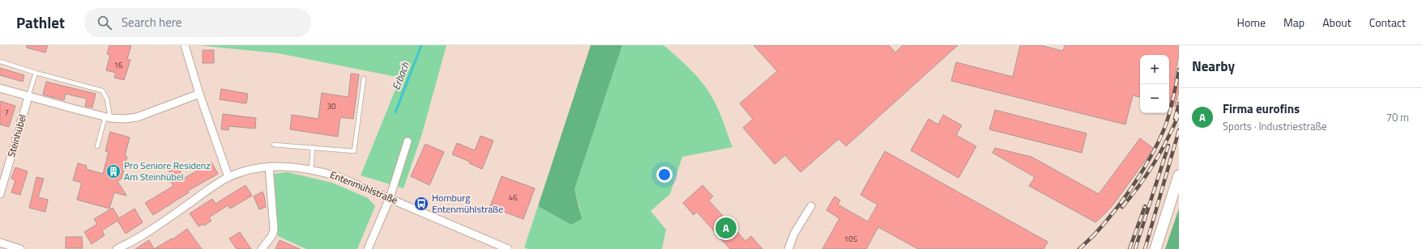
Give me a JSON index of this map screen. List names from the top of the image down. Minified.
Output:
{"streets":{"street":["Steinhübel","Entenmühlstraße"]},"water":["Erbach"],"places":{"building":["Pro Seniore Residenz Am Steinhübel"],"bus stop":["Homburg Entenmühlstraße"]},"house_numbers":["16","30","7","46","105"],"page":{"header":"Pathlet","search":"Search here","nav":["Home","Map","About","Contact"],"heading":"Nearby","map_buttons":["+","−"],"list":[{"mark":"A","name":"Firma eurofins","note":"Sports · Industriestraße","value":"70 m"}],"pins":"A"}}
